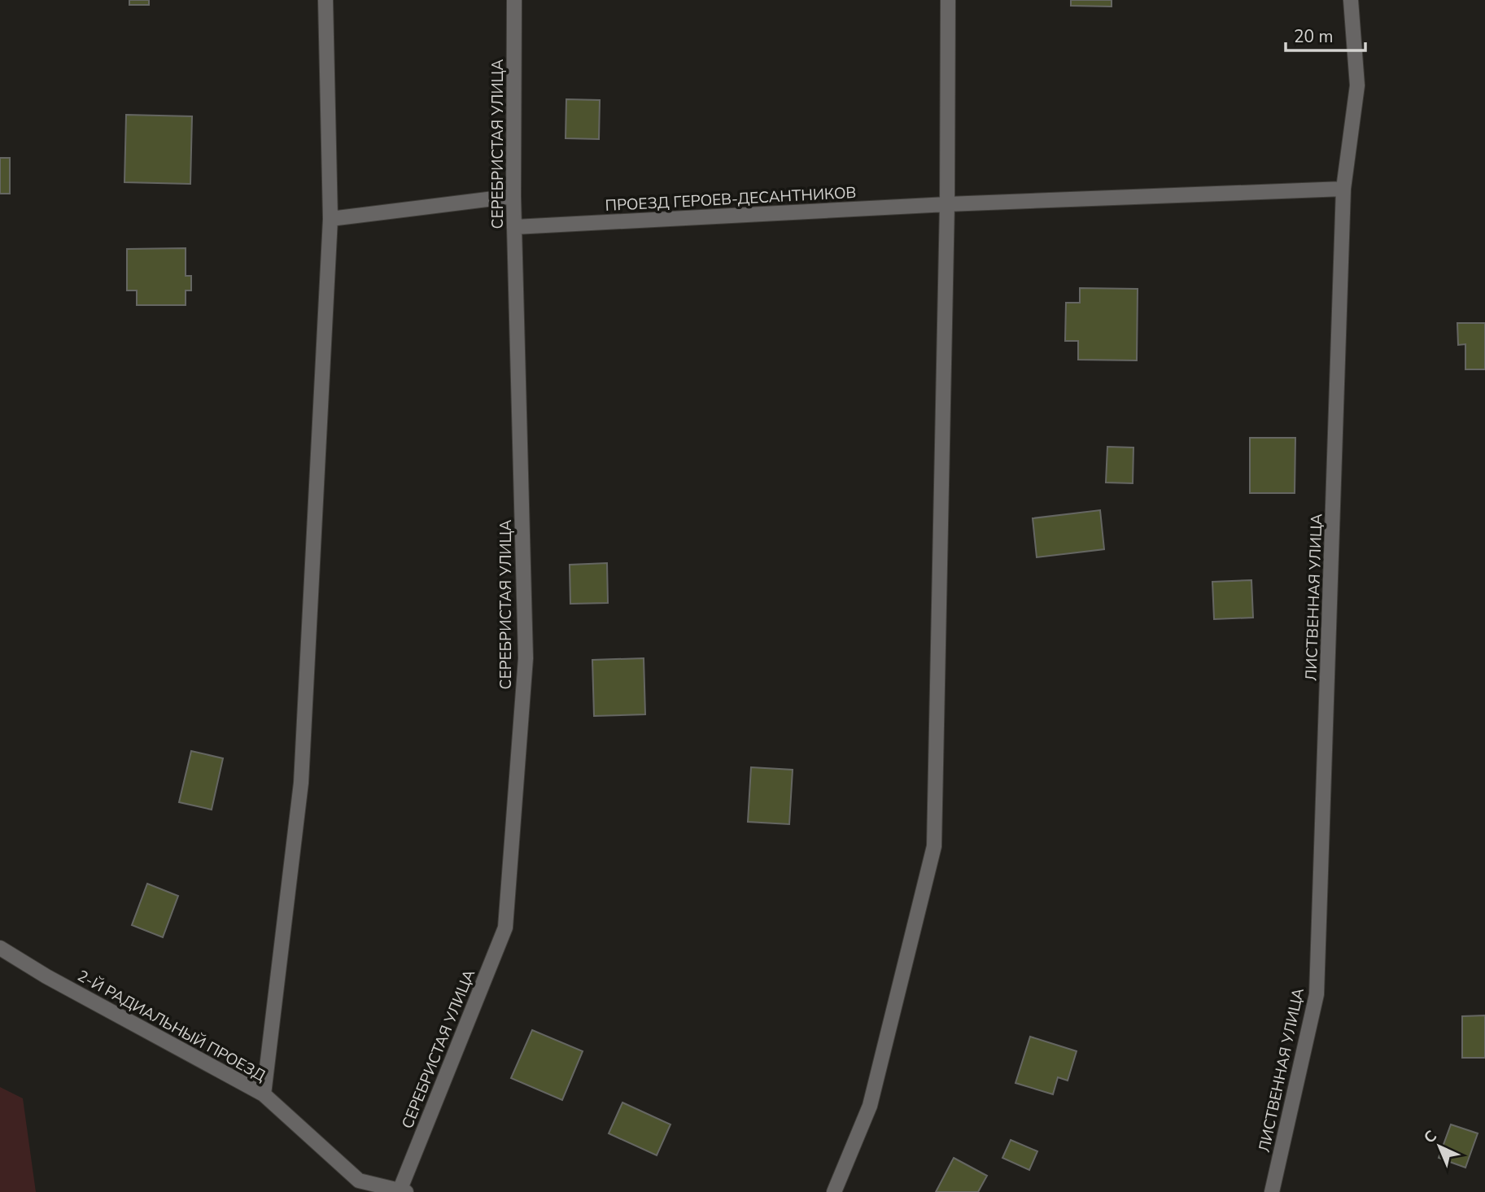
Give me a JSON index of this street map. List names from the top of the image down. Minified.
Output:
{"streets":{"street":["СЕРЕБРИСТАЯ УЛИЦА","ПРОЕЗД ГЕРОЕВ-ДЕСАНТНИКОВ","ЛИСТВЕННАЯ УЛИЦА","2-Й РАДИАЛЬНЫЙ ПРОЕЗД"]},"crossings":[["СЕРЕБРИСТАЯ УЛИЦА","ПРОЕЗД ГЕРОЕВ-ДЕСАНТНИКОВ"],["СЕРЕБРИСТАЯ УЛИЦА","2-Й РАДИАЛЬНЫЙ ПРОЕЗД"],["ПРОЕЗД ГЕРОЕВ-ДЕСАНТНИКОВ","ЛИСТВЕННАЯ УЛИЦА"]],"scale_bar":"20 m","north":"top left"}
